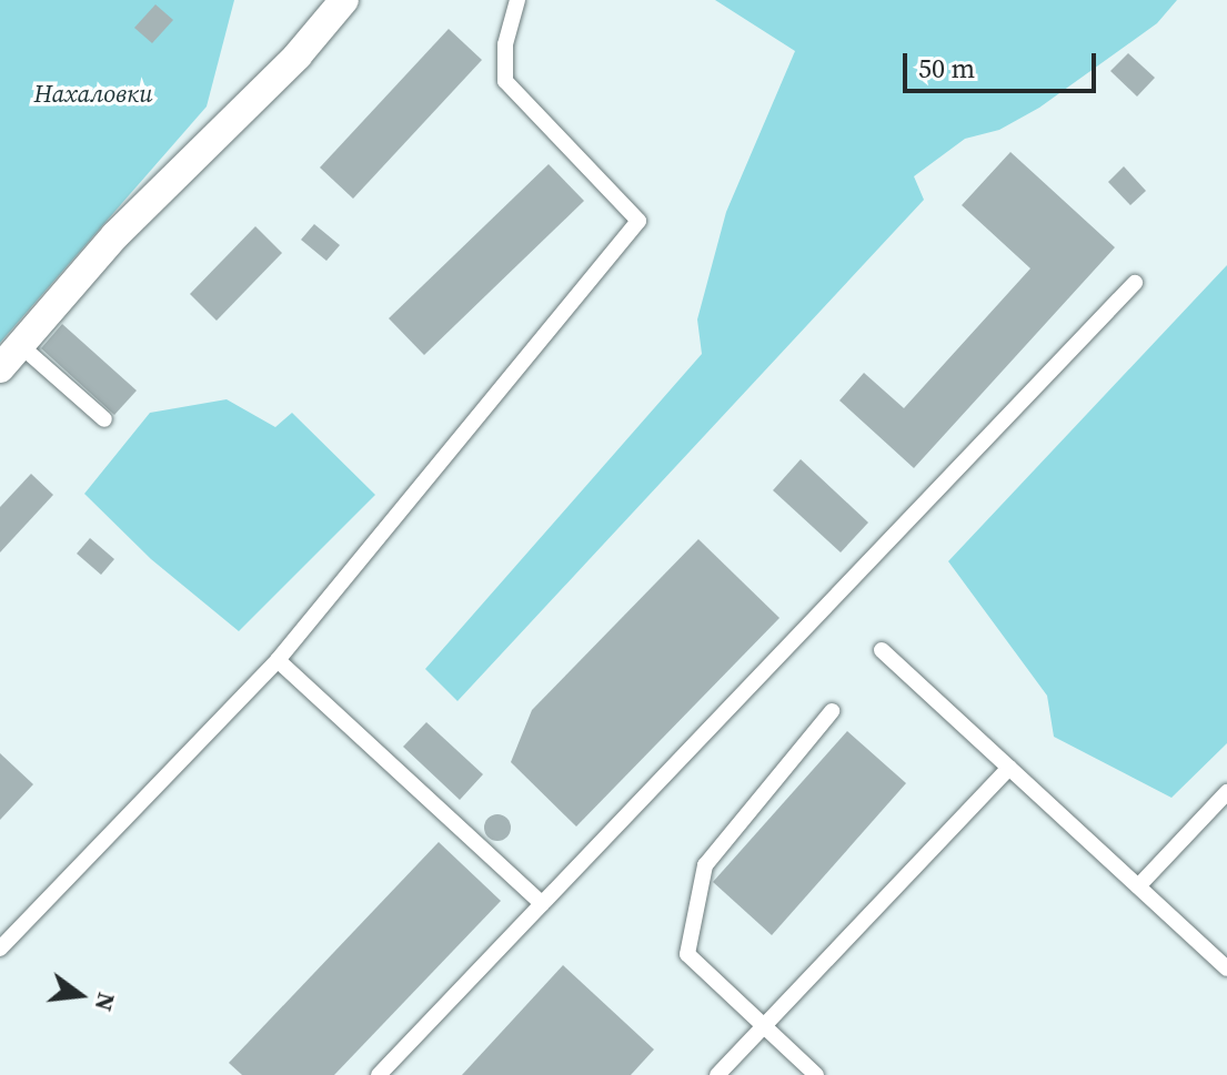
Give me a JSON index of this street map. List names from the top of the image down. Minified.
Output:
{"parks":["Нахаловки"],"scale_bar":"50 m","north":"right"}
